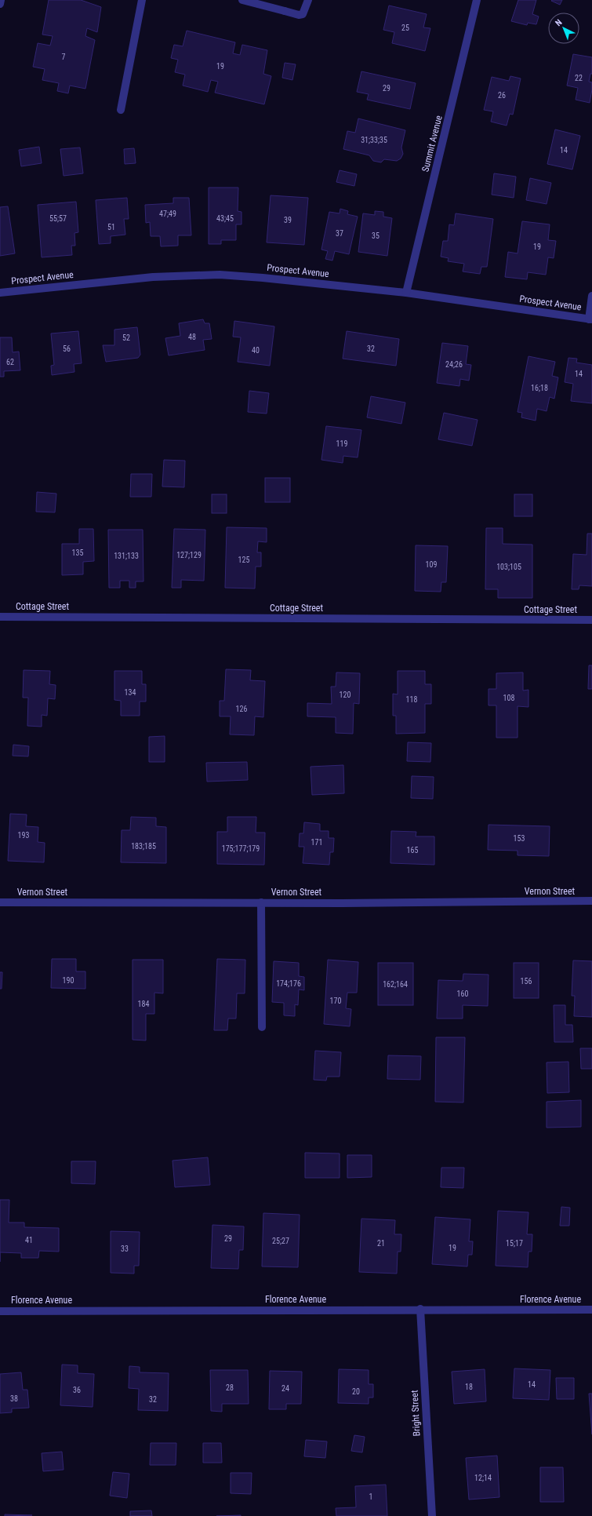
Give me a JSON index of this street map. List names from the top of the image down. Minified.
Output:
{"streets":{"street":["Summit Avenue","Prospect Avenue","Cottage Street","Vernon Street","Florence Avenue","Bright Street"]},"crossings":[["Summit Avenue","Prospect Avenue"],["Florence Avenue","Bright Street"]],"house_numbers":["25","7","19","22","29","26","31;33;35","14","47;49","55;57","43;45","39","51","37","35","19","48","52","56","32","40","62","24;26","14","16;18","119","135","127;129","131;133","125","109","103;105","134","120","108","118","126","193","153","171","183;185","175;177;179","165","190","156","174;176","162;164","160","170","184","29","41","25;27","21","15;17","19","33","14","18","28","24","36","20","38","32","12;14","1"],"north":"top left"}
